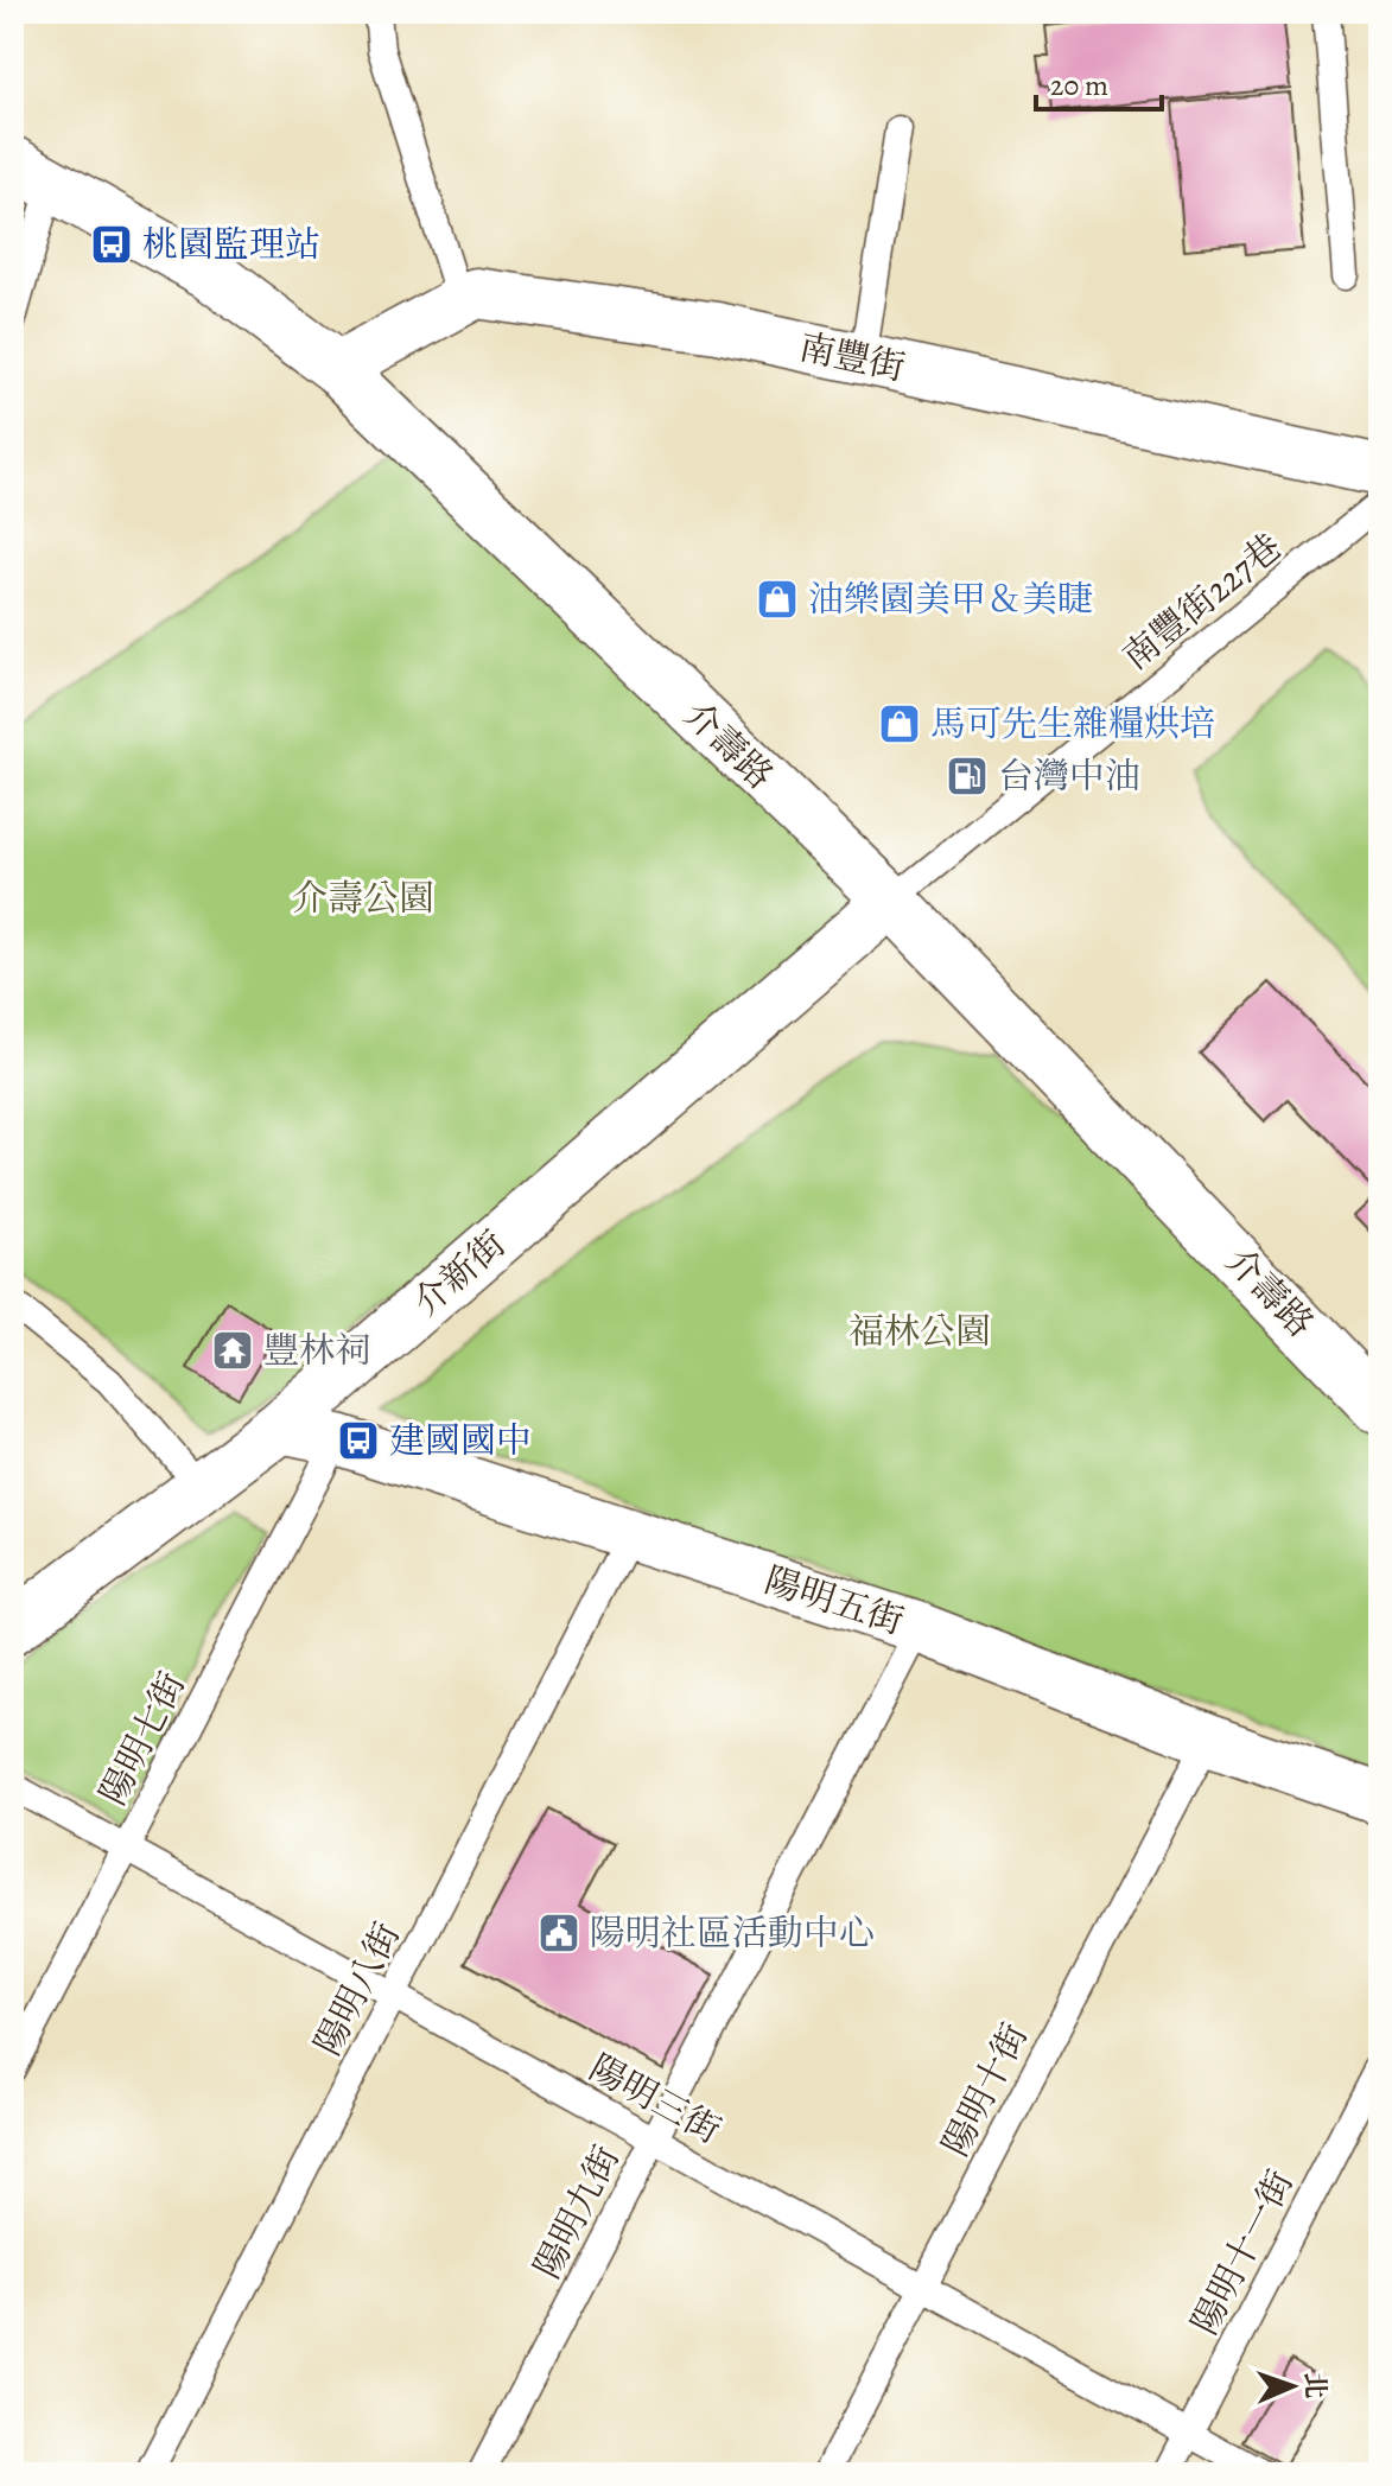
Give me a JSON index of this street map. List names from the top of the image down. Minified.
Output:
{"streets":{"main road":["介壽路","介新街"],"street":["南豐街","陽明五街"],"lane":["南豐街227巷","陽明七街","陽明八街","陽明十街","陽明三街","陽明九街","陽明十一街"]},"crossings":[["南豐街","介壽路"],["南豐街227巷","介壽路"],["南豐街227巷","介新街"],["介壽路","介新街"],["介新街","陽明五街"],["陽明五街","陽明七街"],["陽明五街","陽明八街"],["陽明五街","陽明十街"],["陽明五街","陽明九街"],["陽明七街","陽明三街"],["陽明八街","陽明三街"],["陽明十街","陽明三街"],["陽明三街","陽明九街"],["陽明三街","陽明十一街"]],"parks":["介壽公園","福林公園"],"places":{"bus stop":["桃園監理站","建國國中"],"shop":["油樂園美甲＆美睫","馬可先生雜糧烘培"],"fuel station":["台灣中油"],"temple":["豐林祠"],"public building":["陽明社區活動中心"]},"scale_bar":"20 m","north":"right"}
